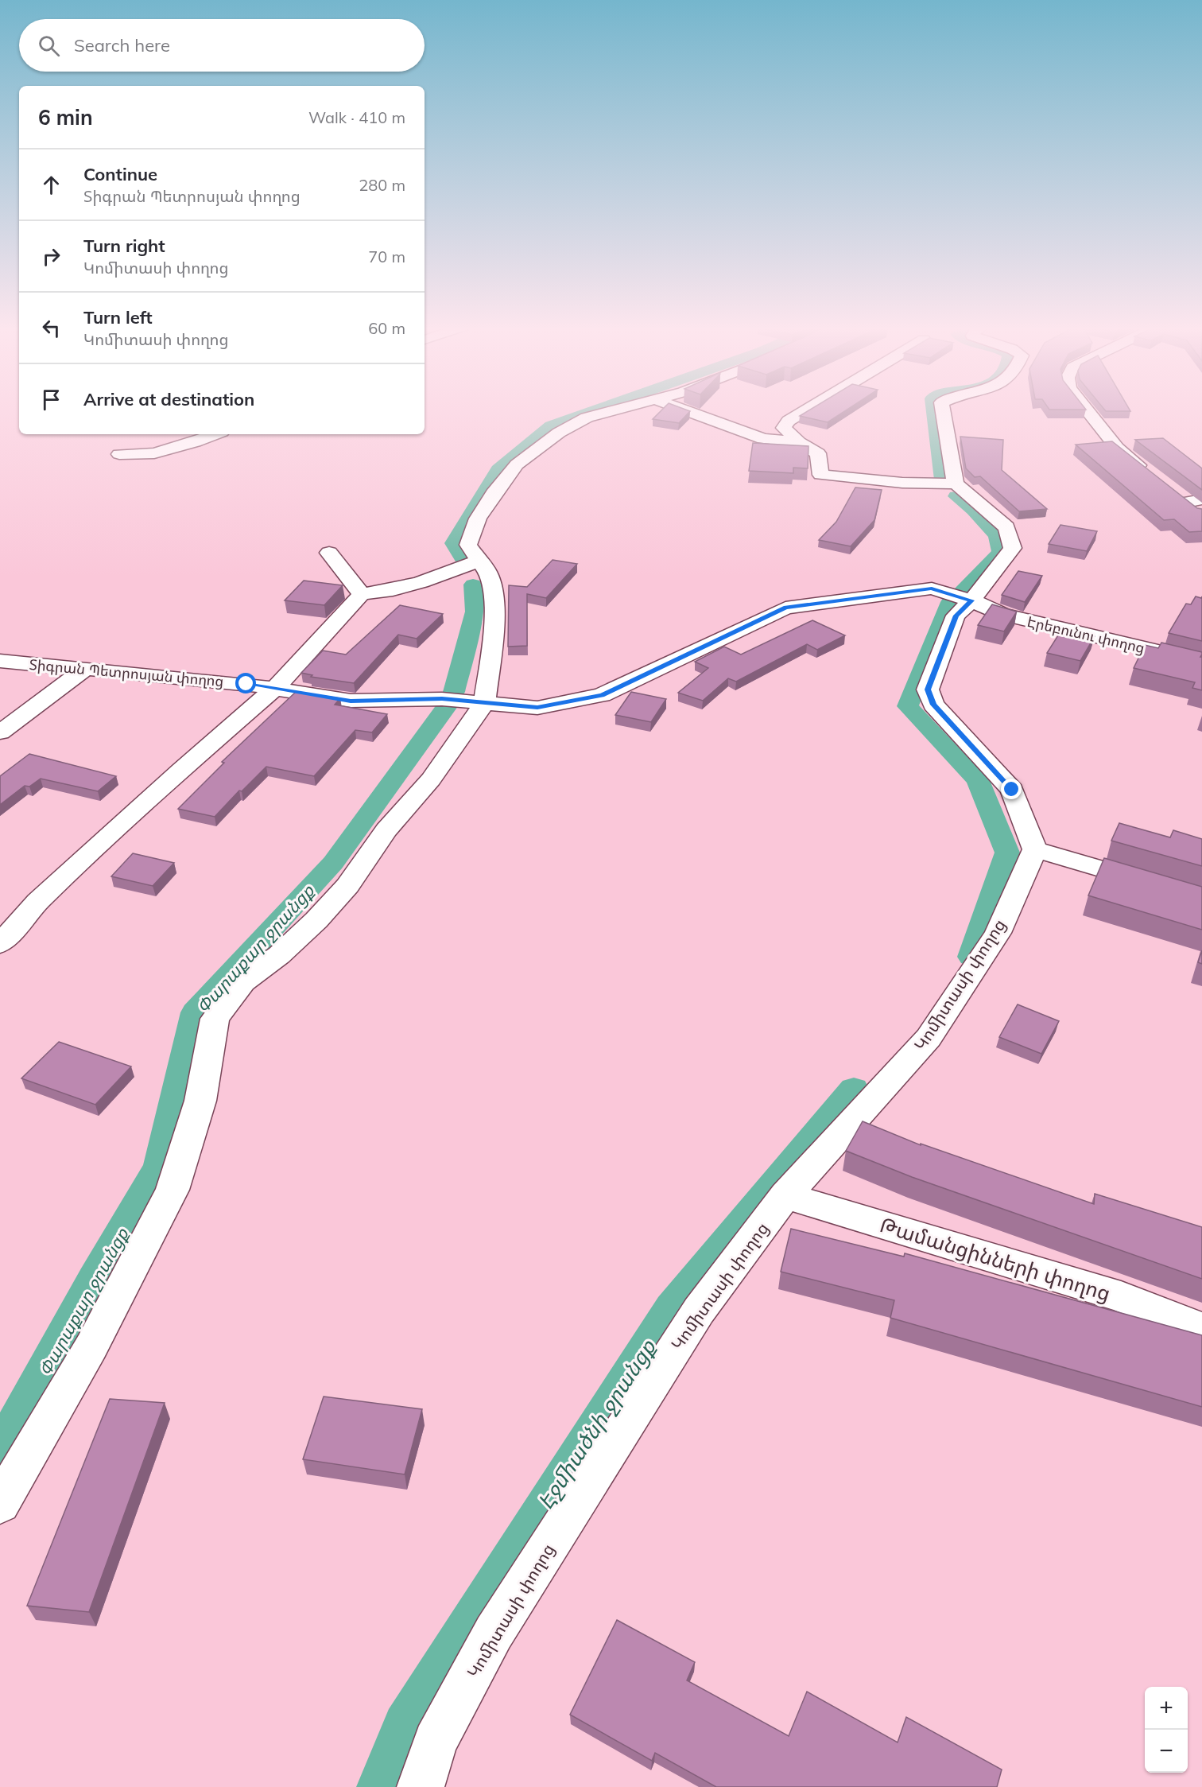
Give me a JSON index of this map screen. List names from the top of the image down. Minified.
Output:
{"streets":{"street":["Էրեբունու փողոց","Տիգրան Պետրոսյան փողոց","Կոմիտասի փողոց","Թամանցինների փողոց"]},"crossings":[["Էրեբունու փողոց","Տիգրան Պետրոսյան փողոց"],["Կոմիտասի փողոց","Թամանցինների փողոց"]],"water":["Փարաքար ջրանցք","Էջմիածնի ջրանցք"],"page":{"search":"Search here","heading":["6 min","Walk · 410 m"],"list":[["Continue","Տիգրան Պետրոսյան փողոց","280 m"],["Turn right","Կոմիտասի փողոց","70 m"],["Turn left","Կոմիտասի փողոց","60 m"],"Arrive at destination"],"map_buttons":["+","−"]}}
